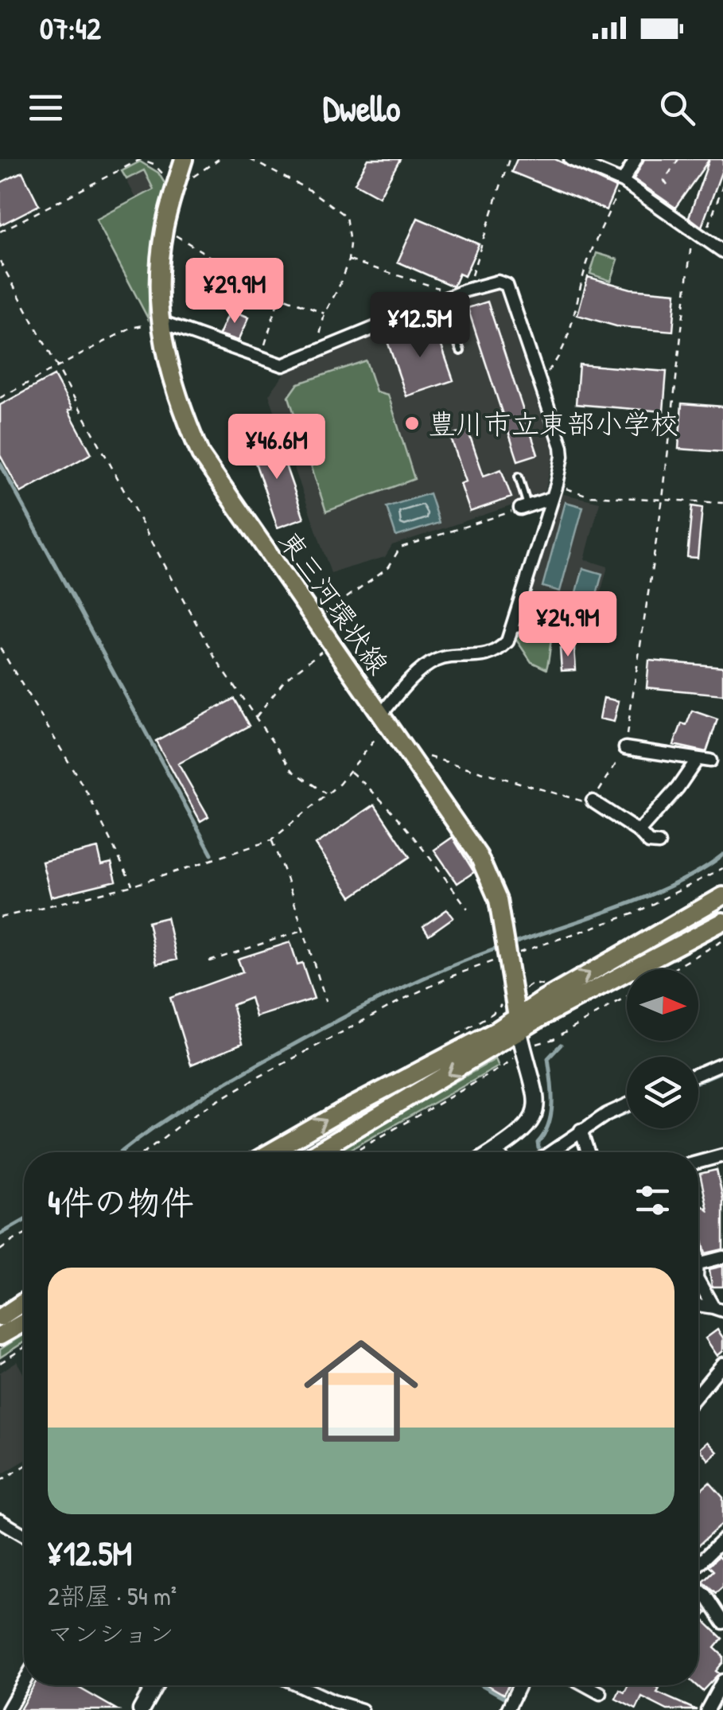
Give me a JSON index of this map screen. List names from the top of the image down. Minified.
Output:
{"streets":{"main road":["東三河環状線"]},"places":["豊川市立東部小学校"],"north":"right","page":{"status":"07:42","header":"Dwello","price":["¥29.9M","¥12.5M","¥46.6M","¥24.9M"],"heading":"4件の物件","list":[{"name":"¥12.5M","note":"2部屋 · 54 m² · マンション"}]}}
